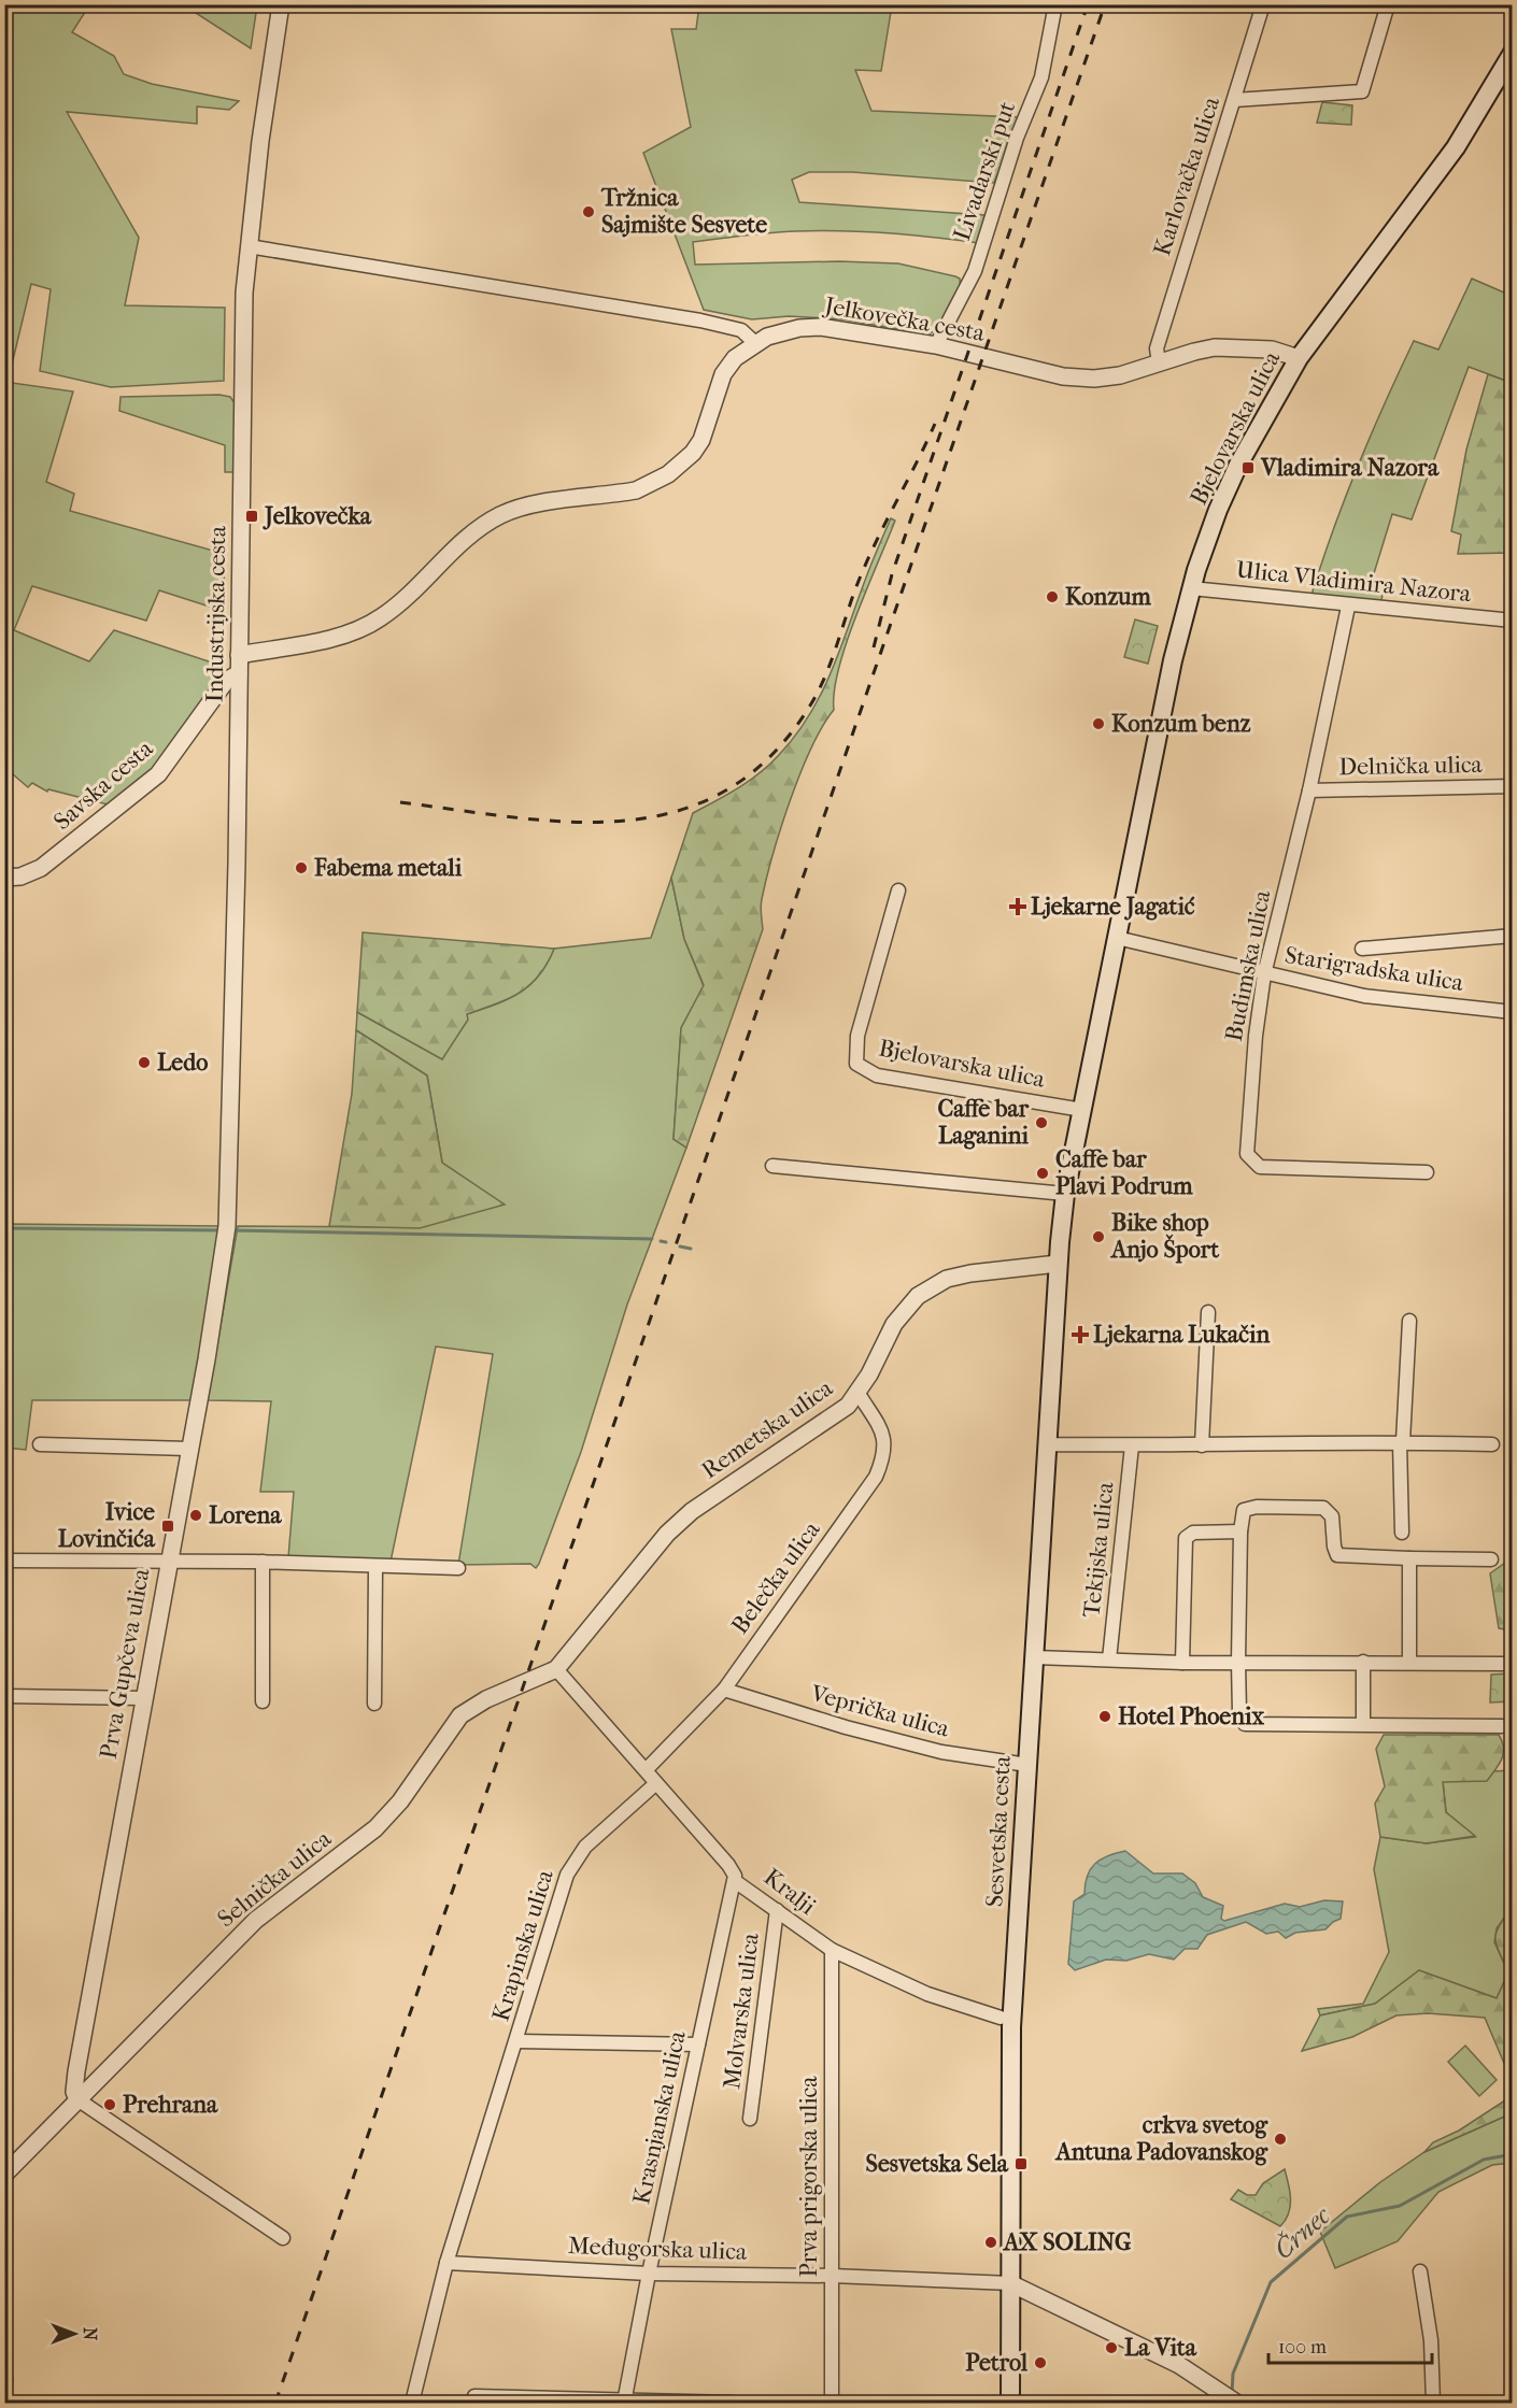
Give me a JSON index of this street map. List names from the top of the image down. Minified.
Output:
{"streets":{"main road":["Bjelovarska ulica","Sesvetska cesta"],"street":["Livadarski put","Karlovačka ulica","Jelkovečka cesta","Ulica Vladimira Nazora","Industrijska cesta","Delnička ulica","Savska cesta","Budimska ulica","Starigradska ulica","Remetska ulica","Tekijska ulica","Belečka ulica","Prva Gupčeva ulica","Veprička ulica","Selnička ulica","Kralji","Krapinska ulica","Molvarska ulica","Krasnjanska ulica","Prva prigorska ulica","Međugorska ulica"]},"crossings":[["Livadarski put","Jelkovečka cesta"],["Karlovačka ulica","Jelkovečka cesta"],["Jelkovečka cesta","Bjelovarska ulica"],["Jelkovečka cesta","Industrijska cesta"],["Bjelovarska ulica","Ulica Vladimira Nazora"],["Bjelovarska ulica","Starigradska ulica"],["Bjelovarska ulica","Remetska ulica"],["Bjelovarska ulica","Sesvetska cesta"],["Ulica Vladimira Nazora","Budimska ulica"],["Industrijska cesta","Savska cesta"],["Industrijska cesta","Prva Gupčeva ulica"],["Delnička ulica","Budimska ulica"],["Budimska ulica","Starigradska ulica"],["Remetska ulica","Belečka ulica"],["Remetska ulica","Sesvetska cesta"],["Remetska ulica","Selnička ulica"],["Remetska ulica","Kralji"],["Tekijska ulica","Sesvetska cesta"],["Belečka ulica","Veprička ulica"],["Belečka ulica","Kralji"],["Prva Gupčeva ulica","Selnička ulica"],["Veprička ulica","Sesvetska cesta"],["Sesvetska cesta","Međugorska ulica"],["Selnička ulica","Kralji"],["Kralji","Krapinska ulica"],["Kralji","Molvarska ulica"],["Kralji","Krasnjanska ulica"],["Kralji","Prva prigorska ulica"],["Krapinska ulica","Krasnjanska ulica"],["Krapinska ulica","Međugorska ulica"],["Krasnjanska ulica","Međugorska ulica"],["Prva prigorska ulica","Međugorska ulica"]],"water":["Črnec"],"places":{"other":["Tržnica Sajmište Sesvete","Konzum","Konzum benz","Fabema metali","Ledo","Caffe bar Laganini","Caffe bar Plavi Podrum","Bike shop Anjo Šport","Lorena","Hotel Phoenix","Prehrana","crkva svetog Antuna Padovanskog","AX SOLING","La Vita","Petrol"],"transit":["Vladimira Nazora","Jelkovečka","Ivice Lovinčića","Sesvetska Sela"],"health":["Ljekarne Jagatić","Ljekarna Lukačin"]},"scale_bar":"100 m","north":"right"}
